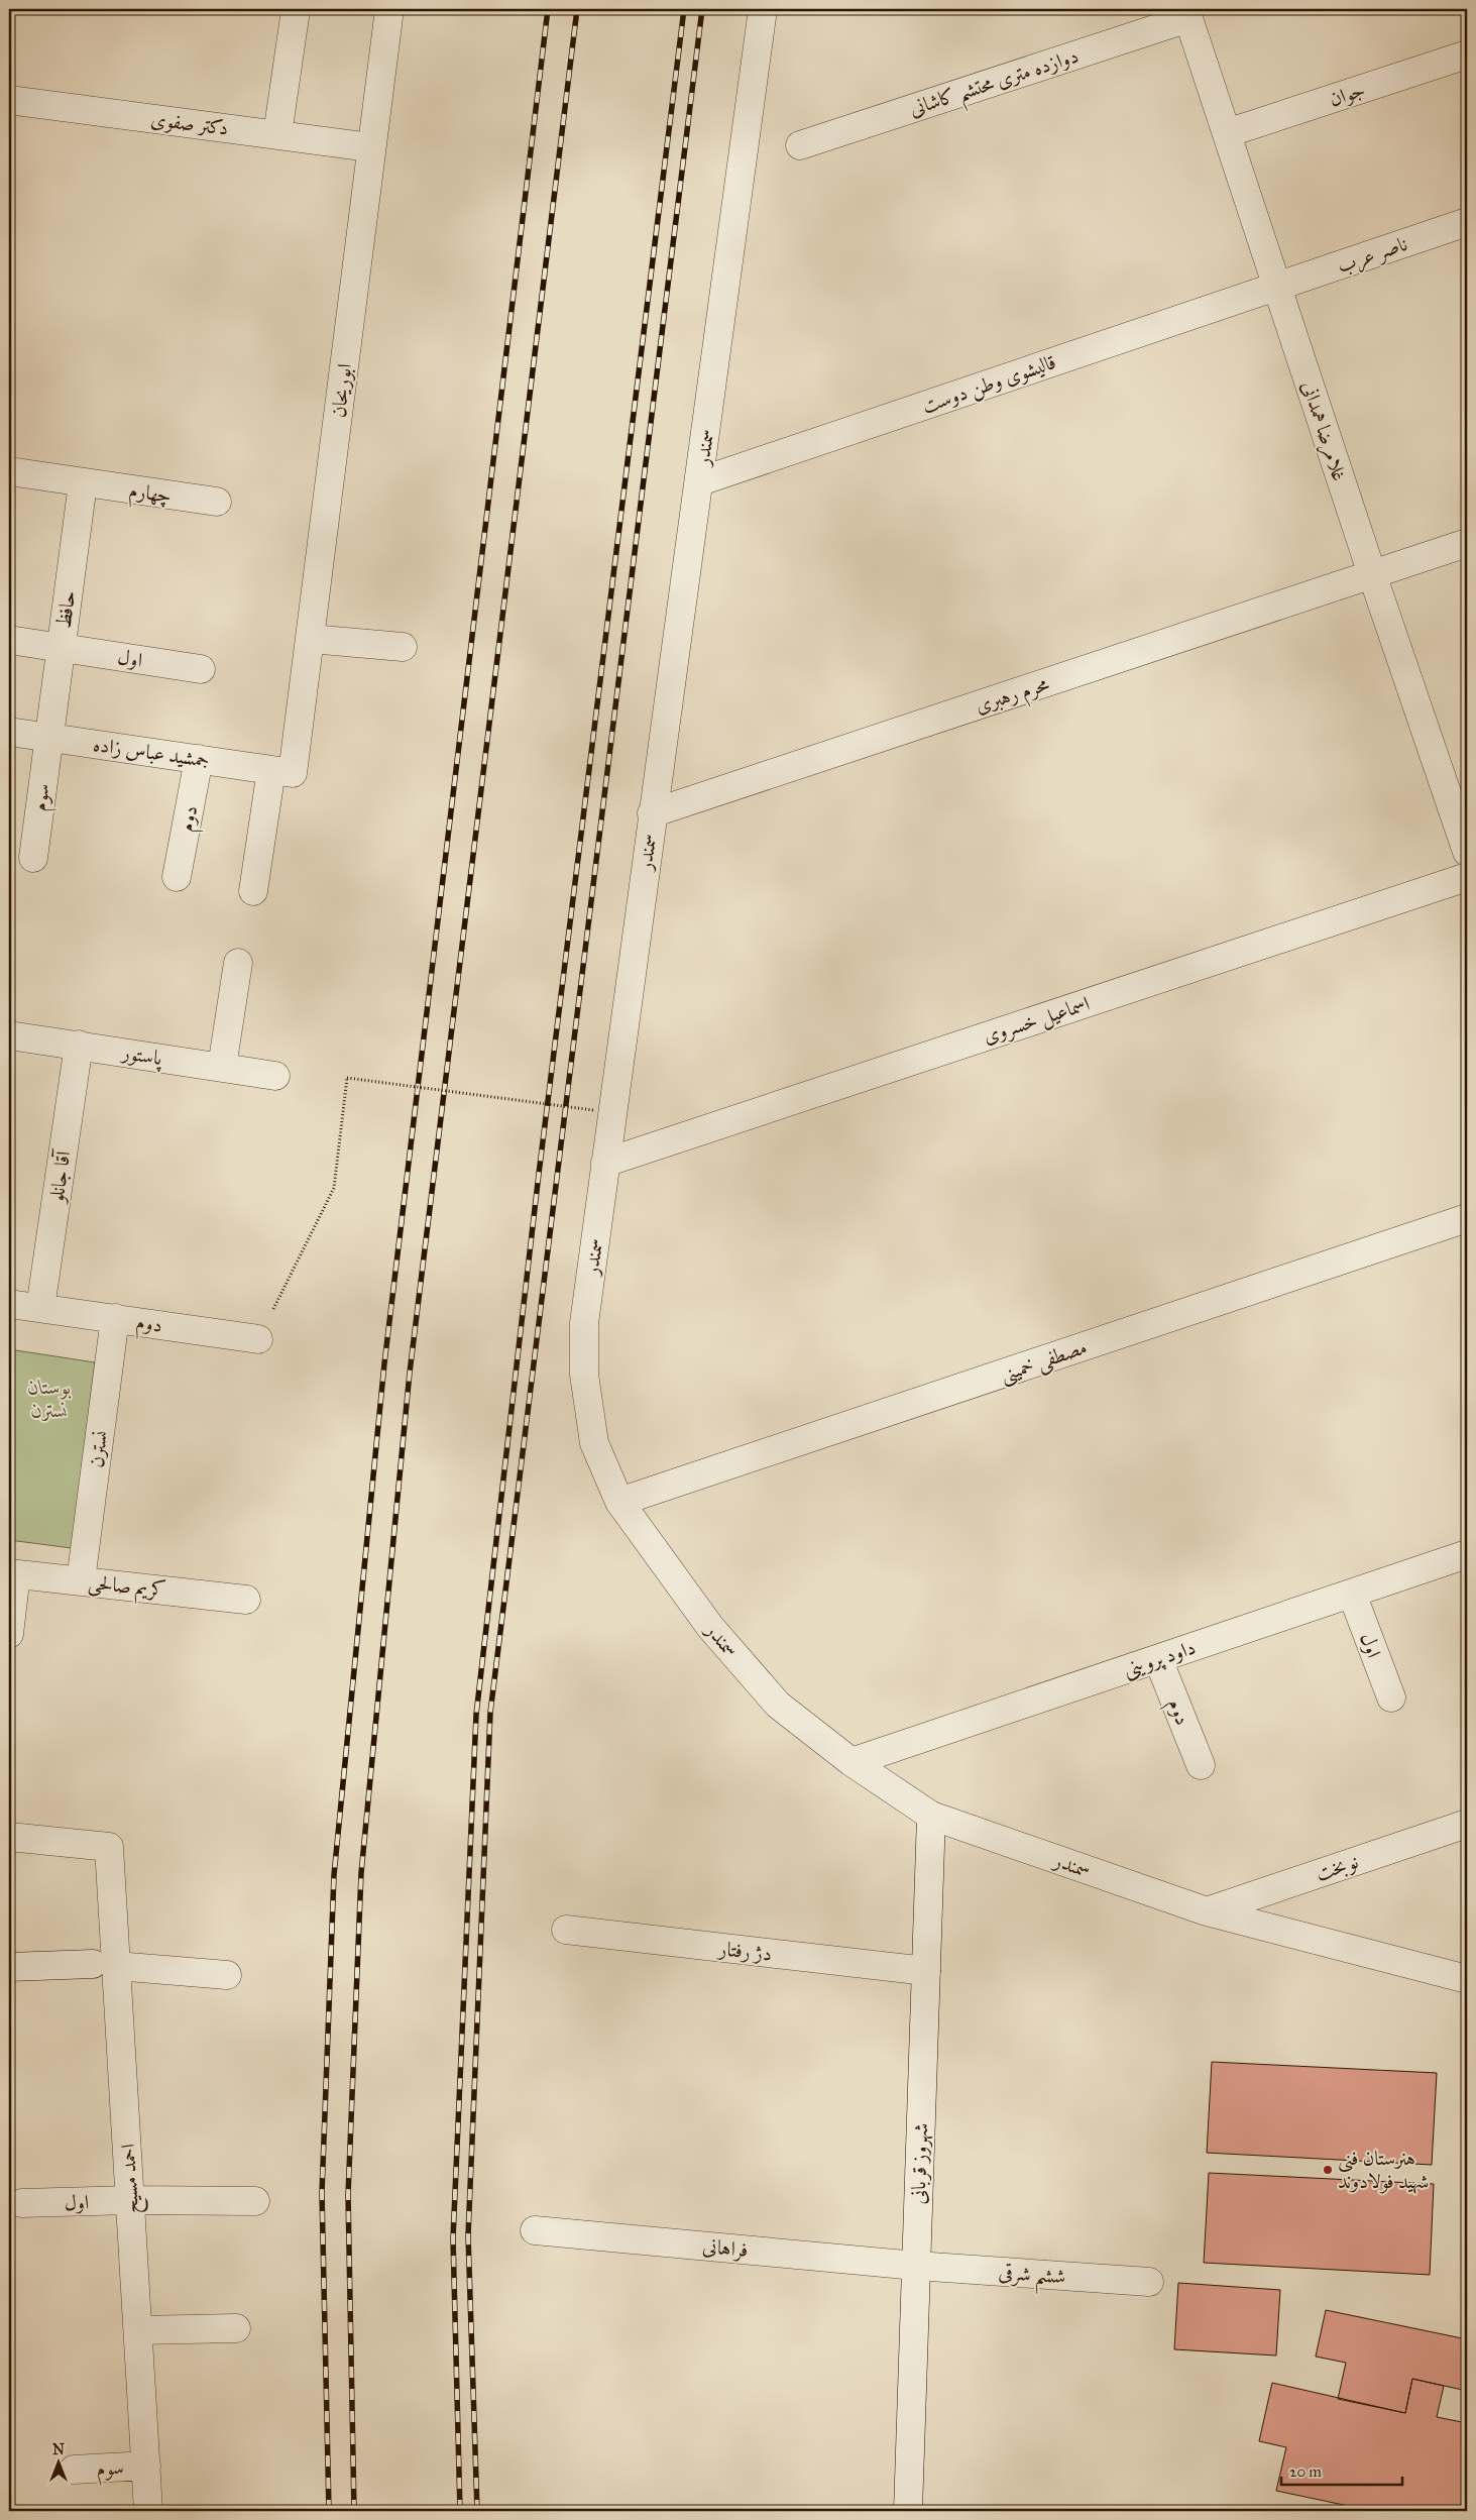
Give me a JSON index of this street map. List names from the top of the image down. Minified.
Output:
{"streets":{"street":["دوازده متری محتشم کاشانی","جوان","دکتر صفوی","ناصر عرب","قالیشوی وطن دوست","ابوریحان","غلامرضا همدانی","سمندر","چهارم","حافظ","اول","محرم رهبری","جمشید عباس زاده","سوم","دوم","اسماعیل خسروی","پاستور","آقا جانلو","مصطفی خمینی","نسترن","کریم صالحی","داود پروینی","نوبخت","دژ رفتار","شهروز قربانی","احمد مسیح","فراهانی","ششم شرقی"]},"crossings":[["دوازده متری محتشم کاشانی","غلامرضا همدانی"],["جوان","غلامرضا همدانی"],["دکتر صفوی","ابوریحان"],["ناصر عرب","قالیشوی وطن دوست"],["ناصر عرب","غلامرضا همدانی"],["قالیشوی وطن دوست","غلامرضا همدانی"],["قالیشوی وطن دوست","سمندر"],["ابوریحان","جمشید عباس زاده"],["غلامرضا همدانی","محرم رهبری"],["سمندر","محرم رهبری"],["سمندر","اسماعیل خسروی"],["سمندر","مصطفی خمینی"],["سمندر","داود پروینی"],["سمندر","نوبخت"],["سمندر","شهروز قربانی"],["چهارم","حافظ"],["حافظ","اول"],["حافظ","جمشید عباس زاده"],["حافظ","سوم"],["اول","داود پروینی"],["اول","احمد مسیح"],["جمشید عباس زاده","سوم"],["جمشید عباس زاده","دوم"],["سوم","احمد مسیح"],["دوم","آقا جانلو"],["دوم","نسترن"],["دوم","داود پروینی"],["پاستور","آقا جانلو"],["نسترن","کریم صالحی"],["دژ رفتار","شهروز قربانی"],["شهروز قربانی","فراهانی"],["شهروز قربانی","ششم شرقی"],["فراهانی","ششم شرقی"]],"parks":["بوستان نسترن"],"places":["هنرستان فنی شهید فولادوند"],"scale_bar":"20 m","north":"top"}
